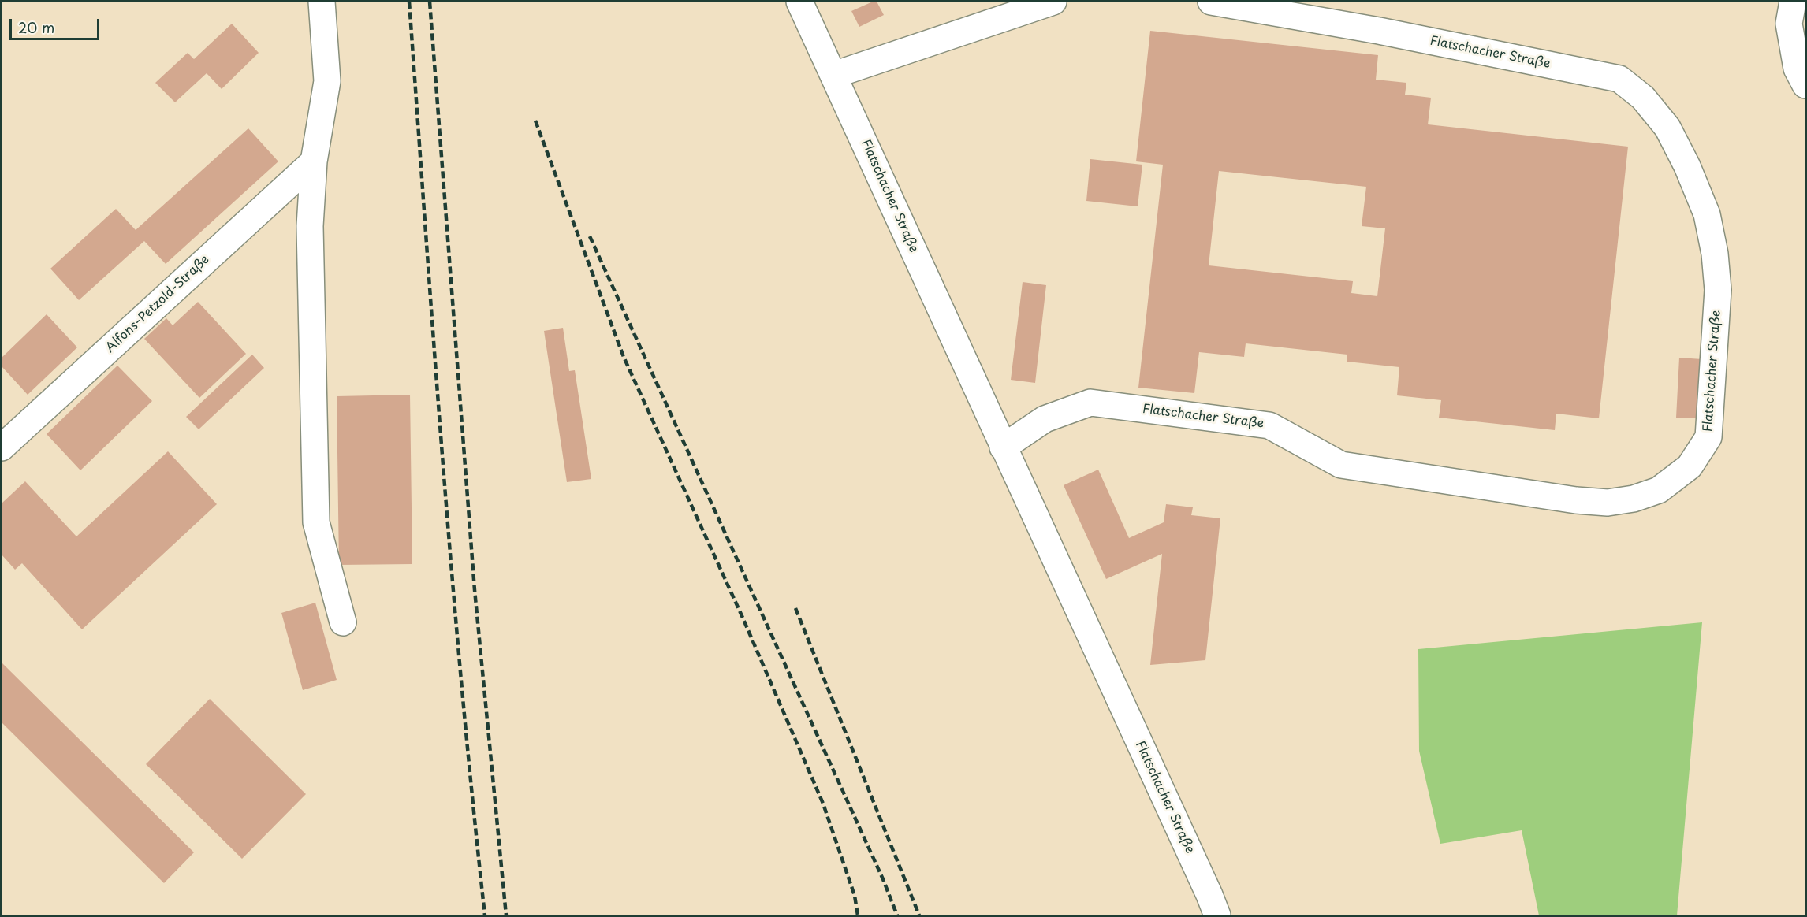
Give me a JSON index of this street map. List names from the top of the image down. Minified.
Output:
{"streets":{"street":["Flatschacher Straße","Alfons-Petzold-Straße"]},"scale_bar":"20 m"}
